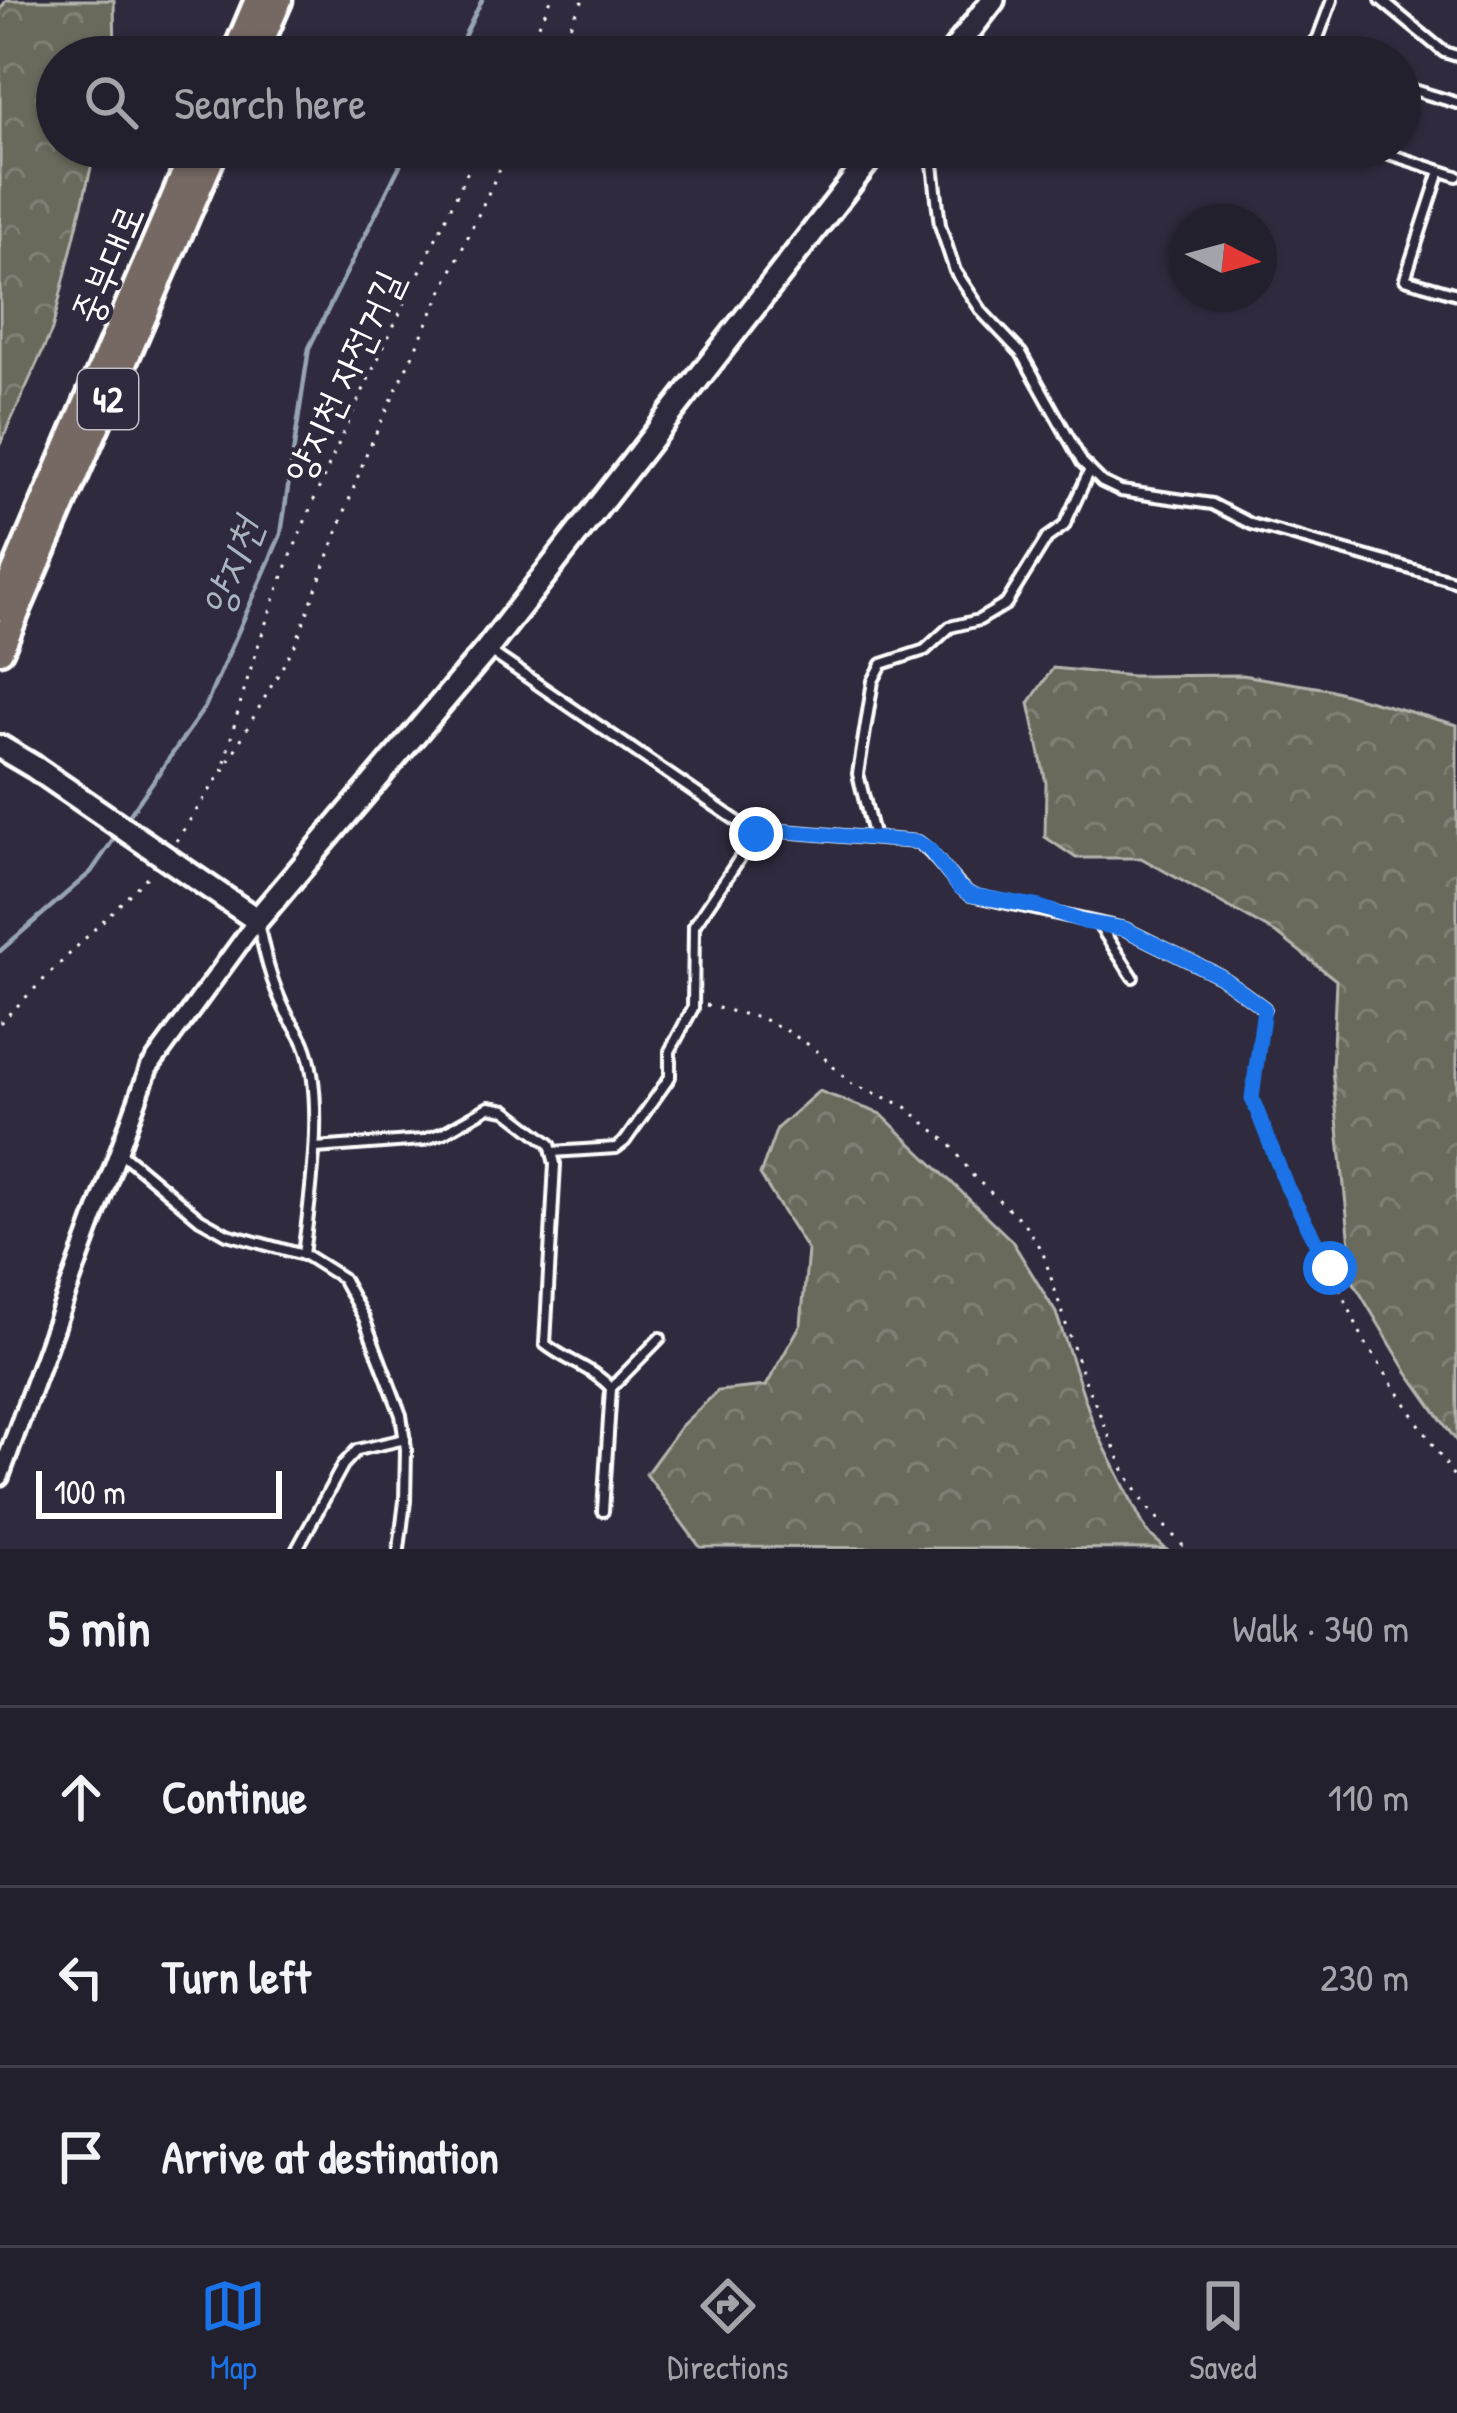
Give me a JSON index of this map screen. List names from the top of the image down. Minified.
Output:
{"streets":{"main road":["중부대로","42"],"path":["양지천 자전거길"]},"water":["양지천"],"scale_bar":"100 m","north":"right","page":{"search":"Search here","scale":"100 m","heading":["5 min","Walk · 340 m"],"list":[["Continue","110 m"],["Turn left","230 m"],"Arrive at destination"],"nav":["Map","Directions","Saved"]}}
